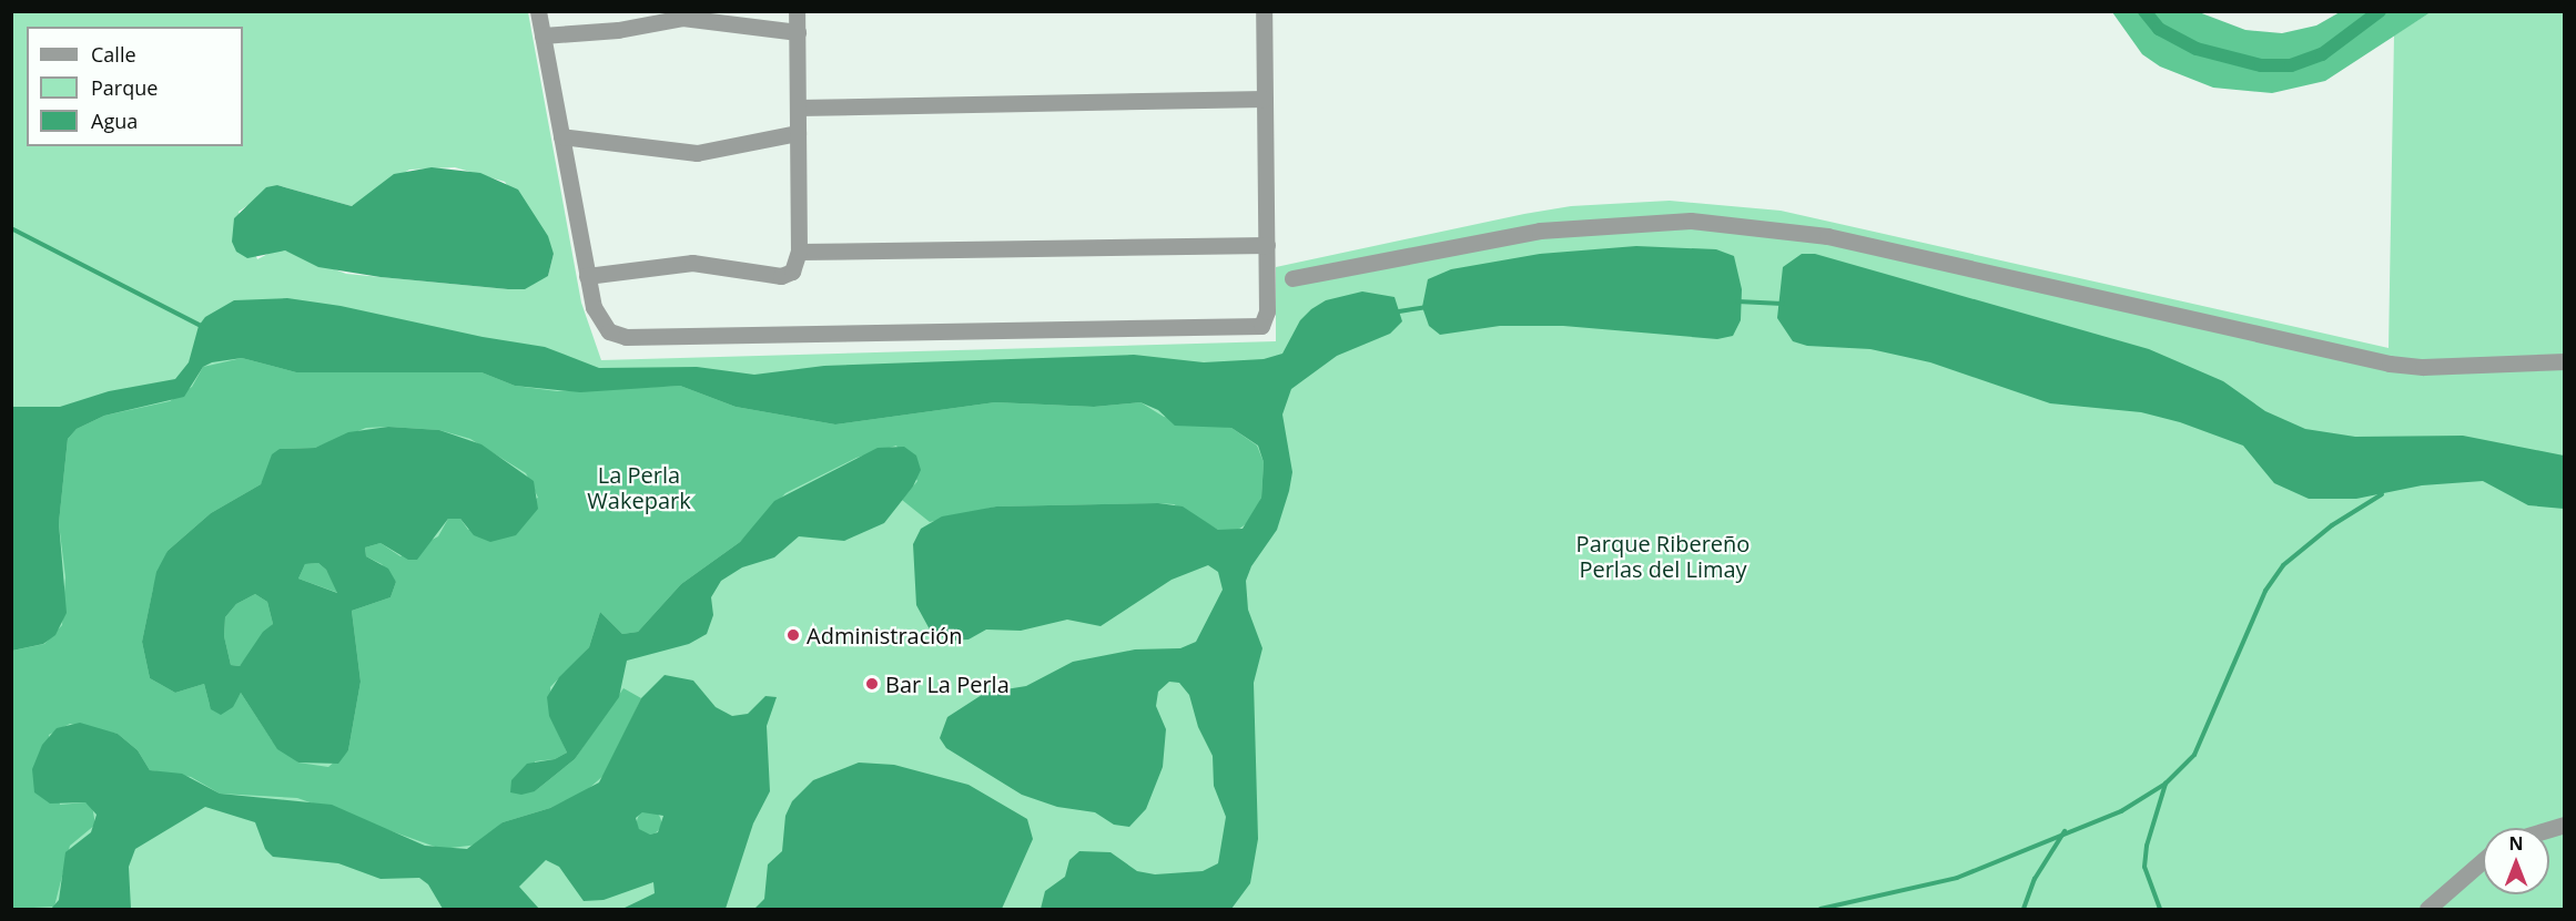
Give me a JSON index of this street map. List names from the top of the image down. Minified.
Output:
{"parks":["La Perla Wakepark","Parque Ribereño Perlas del Limay"],"places":["Administración","Bar La Perla"],"legend":["Calle","Parque","Agua"],"north":"top"}
